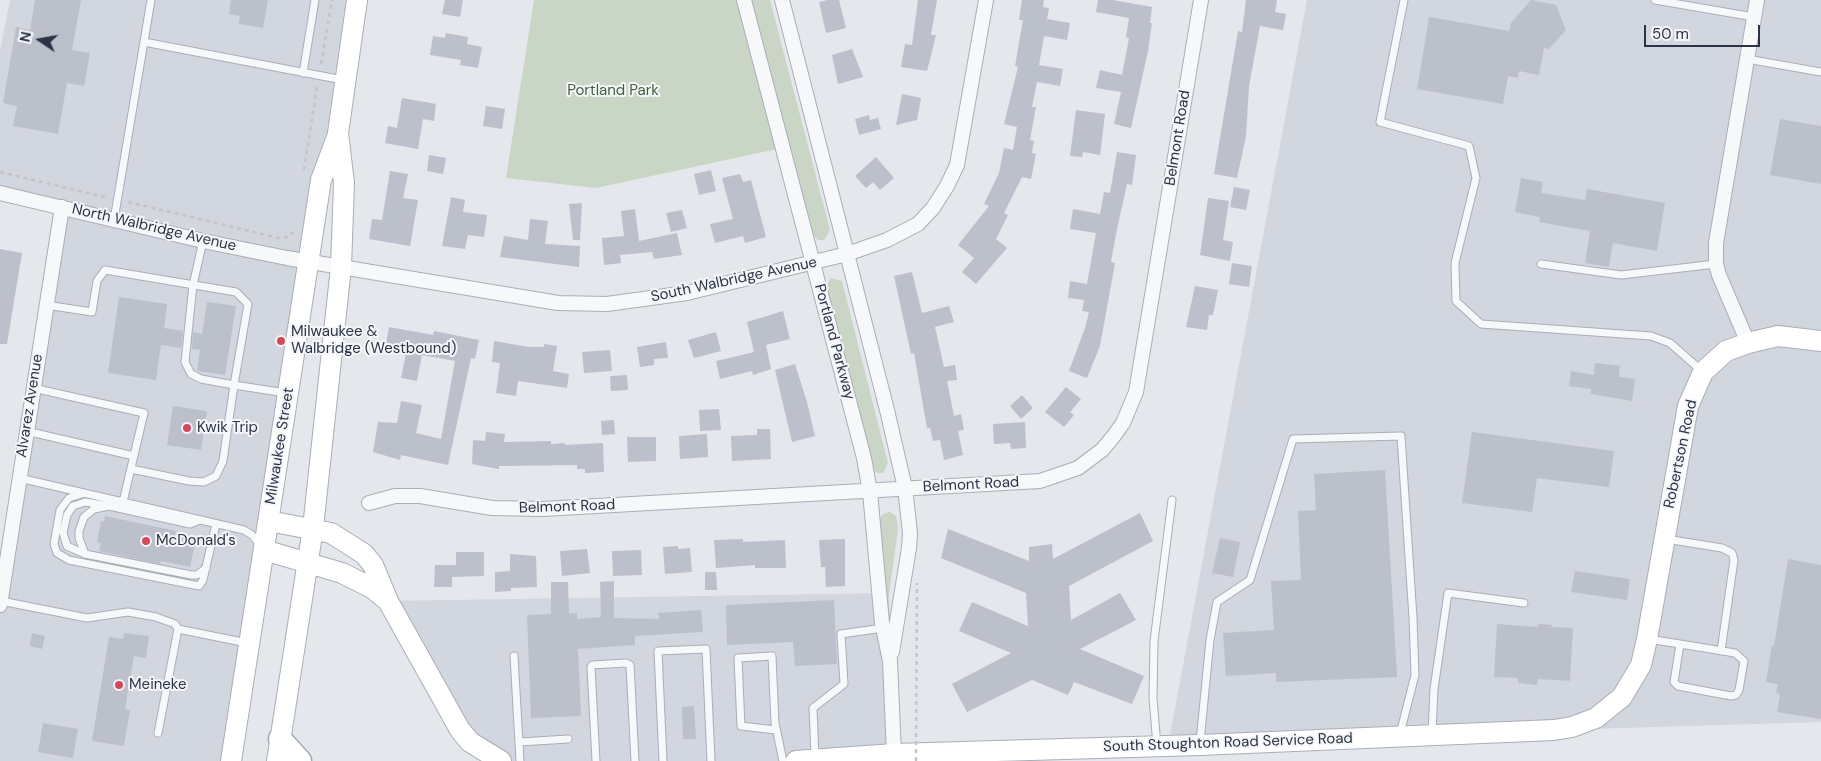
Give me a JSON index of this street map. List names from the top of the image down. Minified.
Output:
{"streets":{"street":["Belmont Road","North Walbridge Avenue","South Walbridge Avenue","Portland Parkway","Alvarez Avenue","Milwaukee Street","Robertson Road","South Stoughton Road Service Road"]},"crossings":[["Belmont Road","Portland Parkway"],["North Walbridge Avenue","South Walbridge Avenue"],["North Walbridge Avenue","Alvarez Avenue"],["North Walbridge Avenue","Milwaukee Street"],["South Walbridge Avenue","Portland Parkway"],["South Walbridge Avenue","Milwaukee Street"],["Portland Parkway","South Stoughton Road Service Road"],["Robertson Road","South Stoughton Road Service Road"]],"parks":["Portland Park"],"places":["Milwaukee & Walbridge (Westbound)","Kwik Trip","McDonald's","Meineke"],"scale_bar":"50 m","north":"left"}
